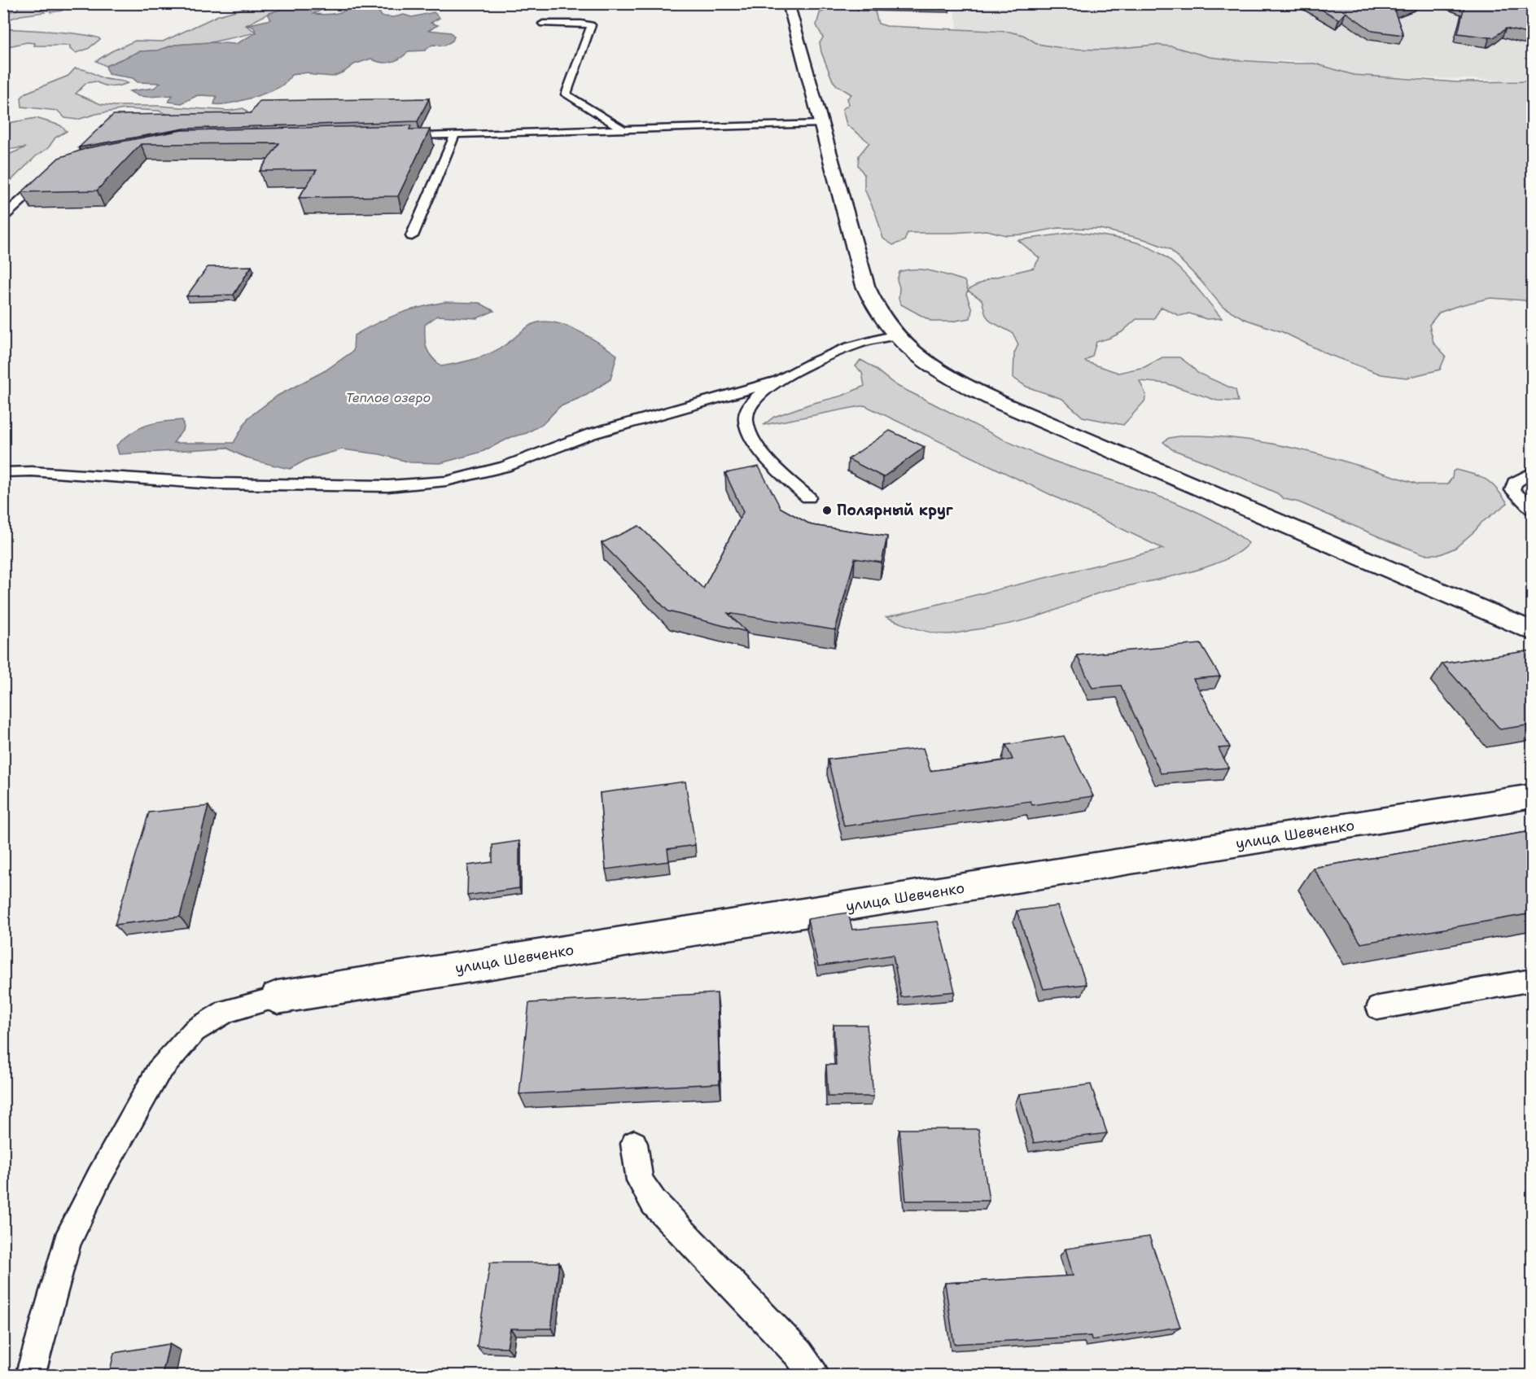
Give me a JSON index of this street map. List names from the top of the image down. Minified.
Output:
{"streets":{"main road":["улица Шевченко"]},"water":["Теплое озеро"],"places":["Полярный круг"]}
